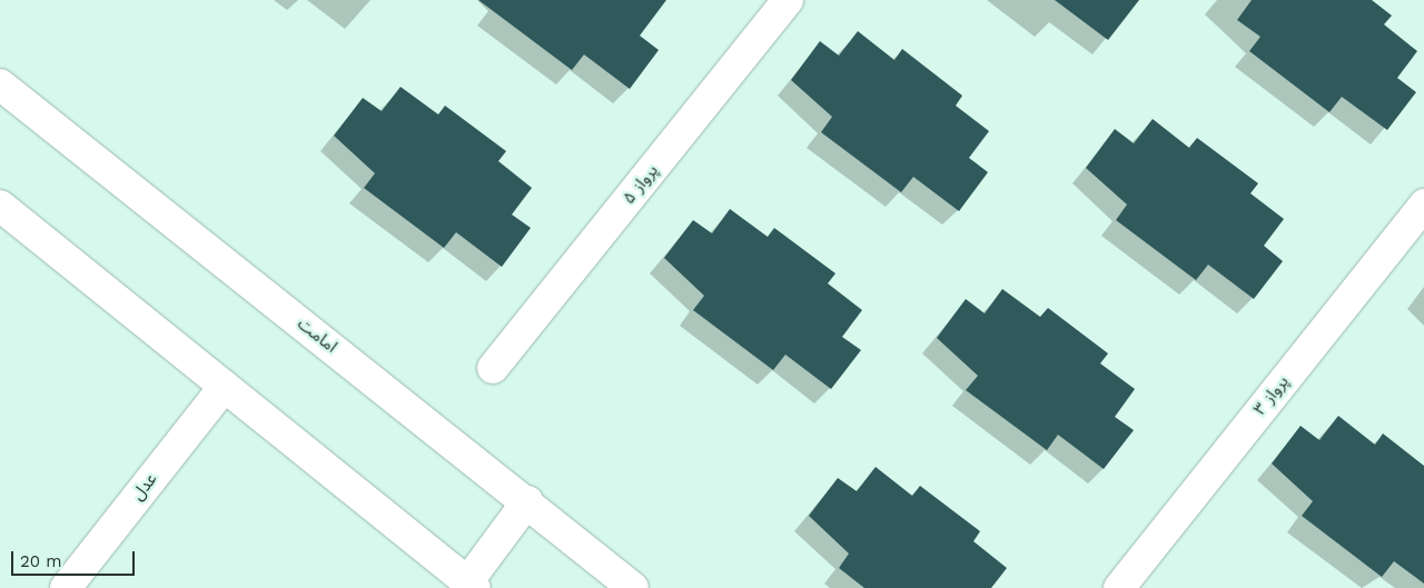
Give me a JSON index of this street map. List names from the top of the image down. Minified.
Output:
{"streets":{"main road":["پرواز ۵","امامت","پرواز ۳","عدل"]},"scale_bar":"20 m"}
